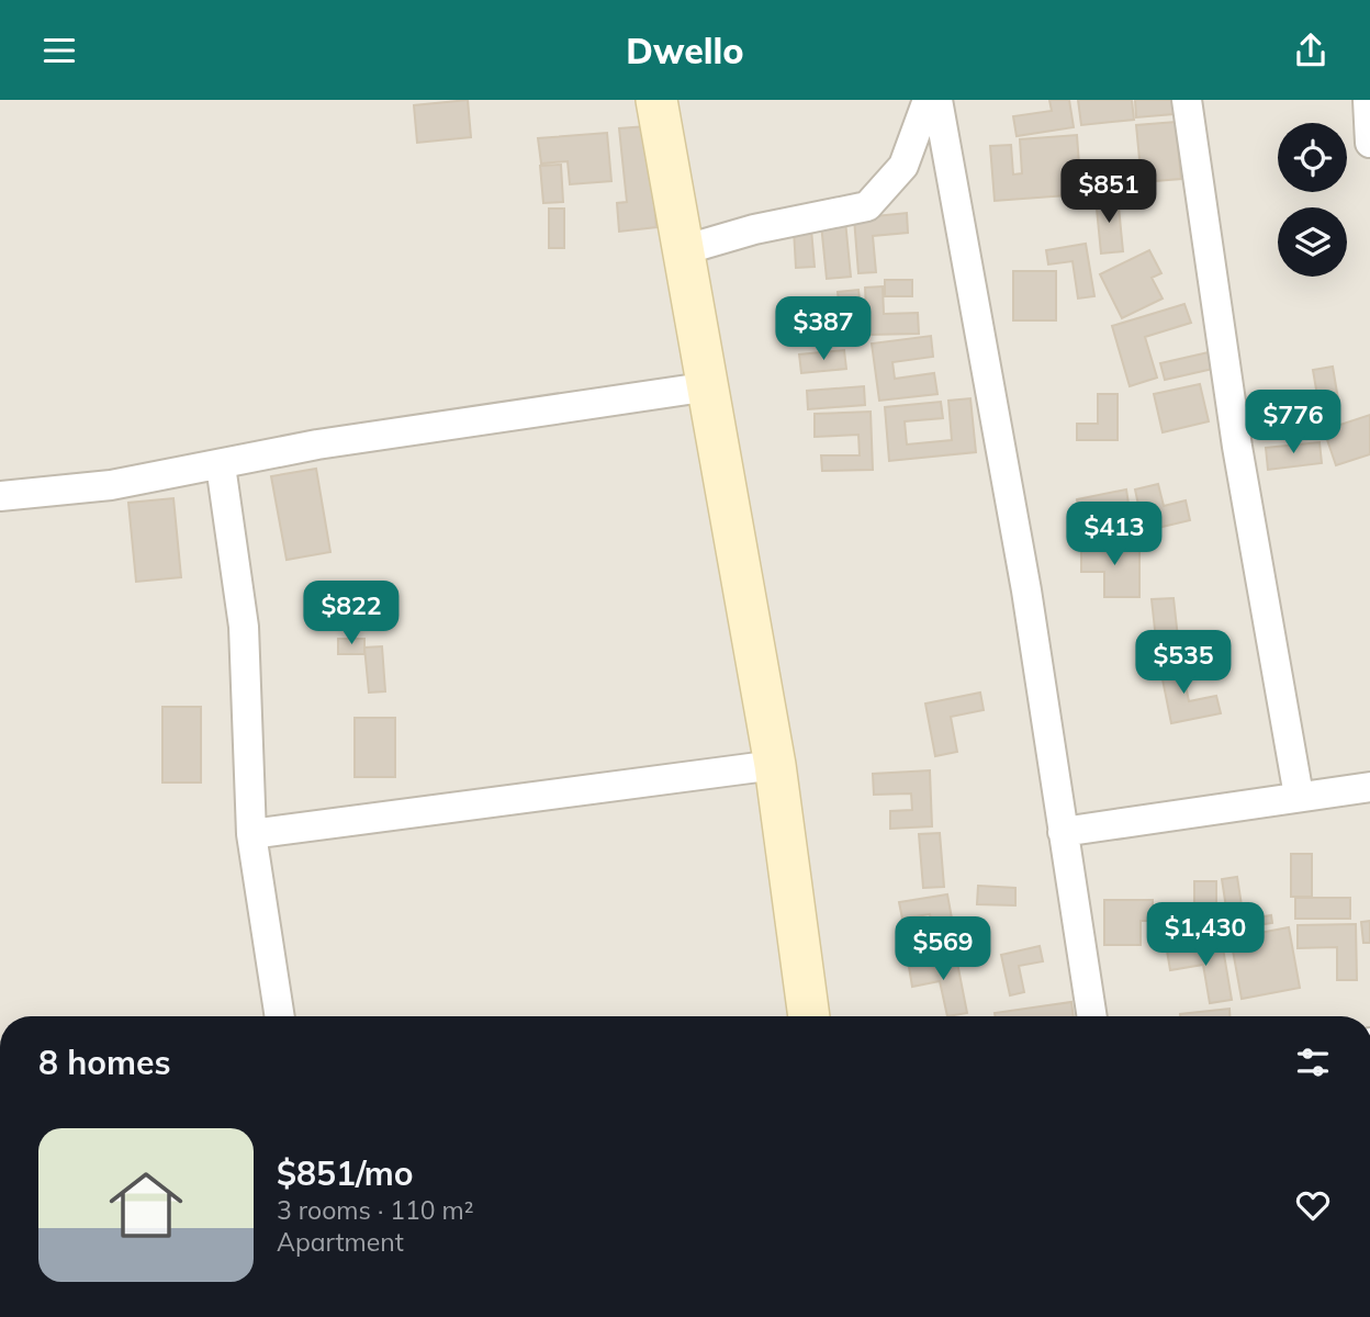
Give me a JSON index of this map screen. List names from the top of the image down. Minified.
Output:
{"page":{"header":"Dwello","price":["$851","$387","$776","$413","$822","$535","$1,430","$569"],"heading":"8 homes","list":[{"name":"$851/mo","note":"3 rooms · 110 m² · Apartment"}]}}
